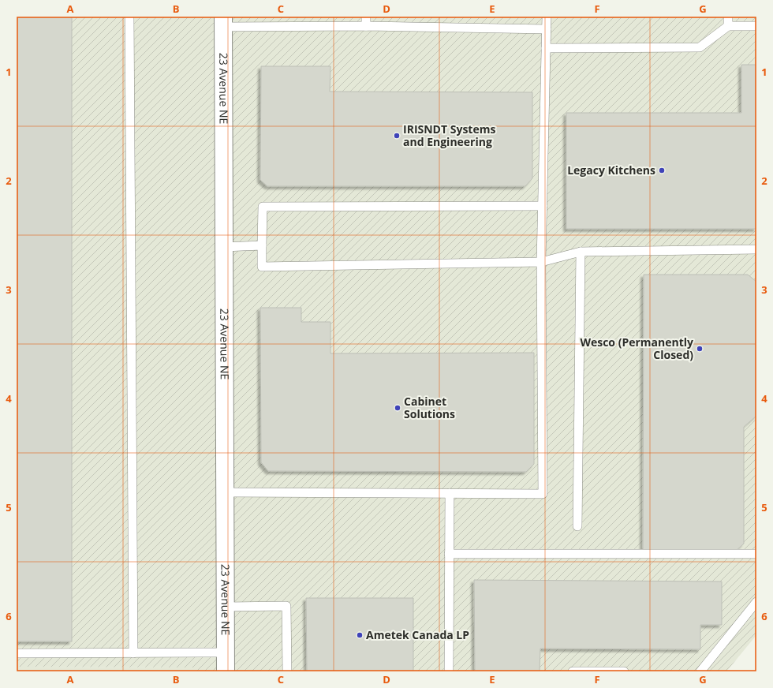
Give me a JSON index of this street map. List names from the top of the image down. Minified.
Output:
{"streets":{"street":["23 Avenue NE"]},"places":["IRISNDT Systems and Engineering","Legacy Kitchens","Wesco (Permanently Closed)","Cabinet Solutions","Ametek Canada LP"],"grid":{"columns":["A","B","C","D","E","F","G"],"rows":["1","2","3","4","5","6"]}}
